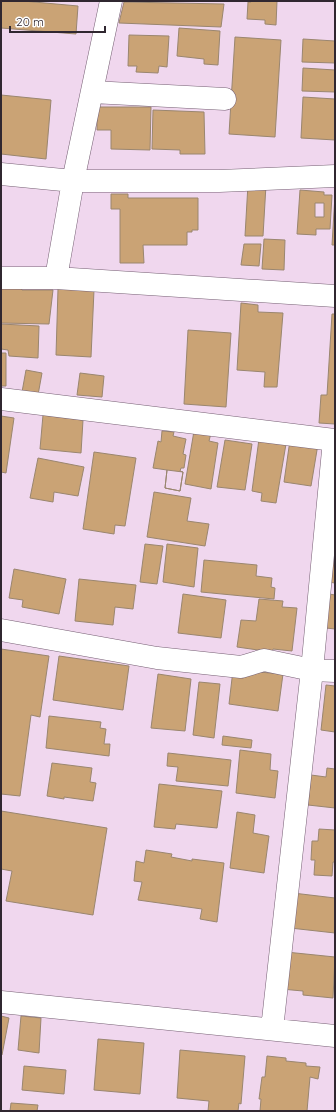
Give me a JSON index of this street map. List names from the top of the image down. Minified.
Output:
{"scale_bar":"20 m"}
